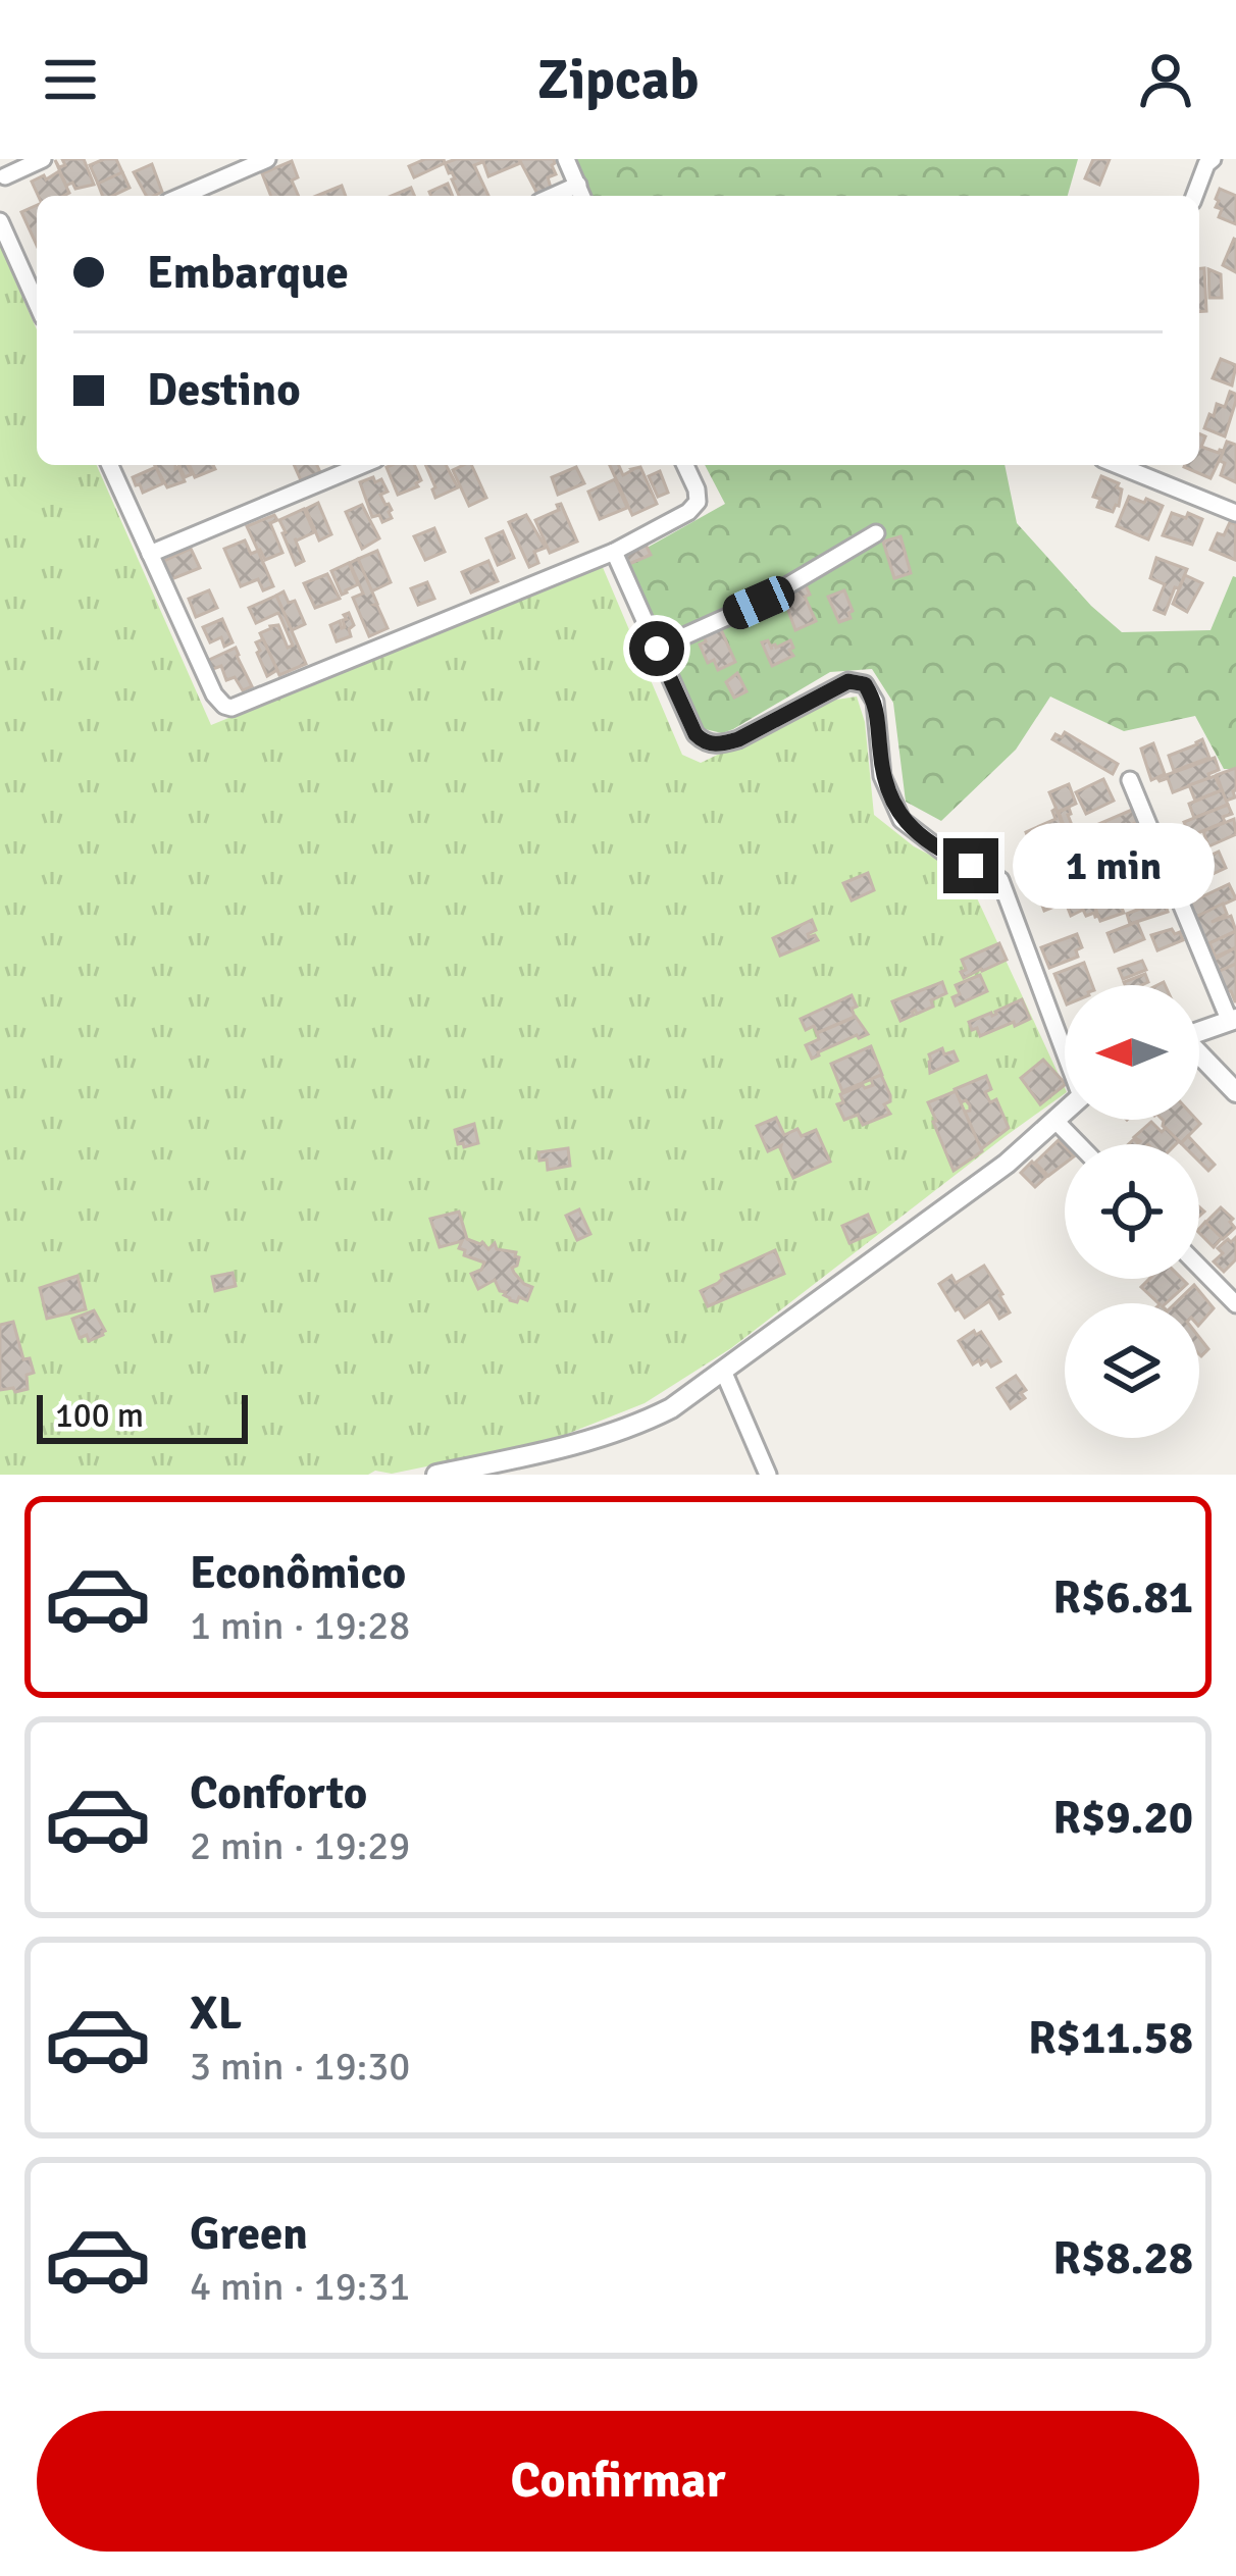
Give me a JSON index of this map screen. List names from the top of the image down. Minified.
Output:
{"scale_bar":"100 m","north":"left","page":{"header":"Zipcab","banner":["Embarque","Destino"],"bubble":"1 min","scale":"100 m","list":[{"name":"Econômico","note":"1 min · 19:28","value":"R$6.81"},{"name":"Conforto","note":"2 min · 19:29","value":"R$9.20"},{"name":"XL","note":"3 min · 19:30","value":"R$11.58"},{"name":"Green","note":"4 min · 19:31","value":"R$8.28"}],"buttons":"Confirmar"}}
